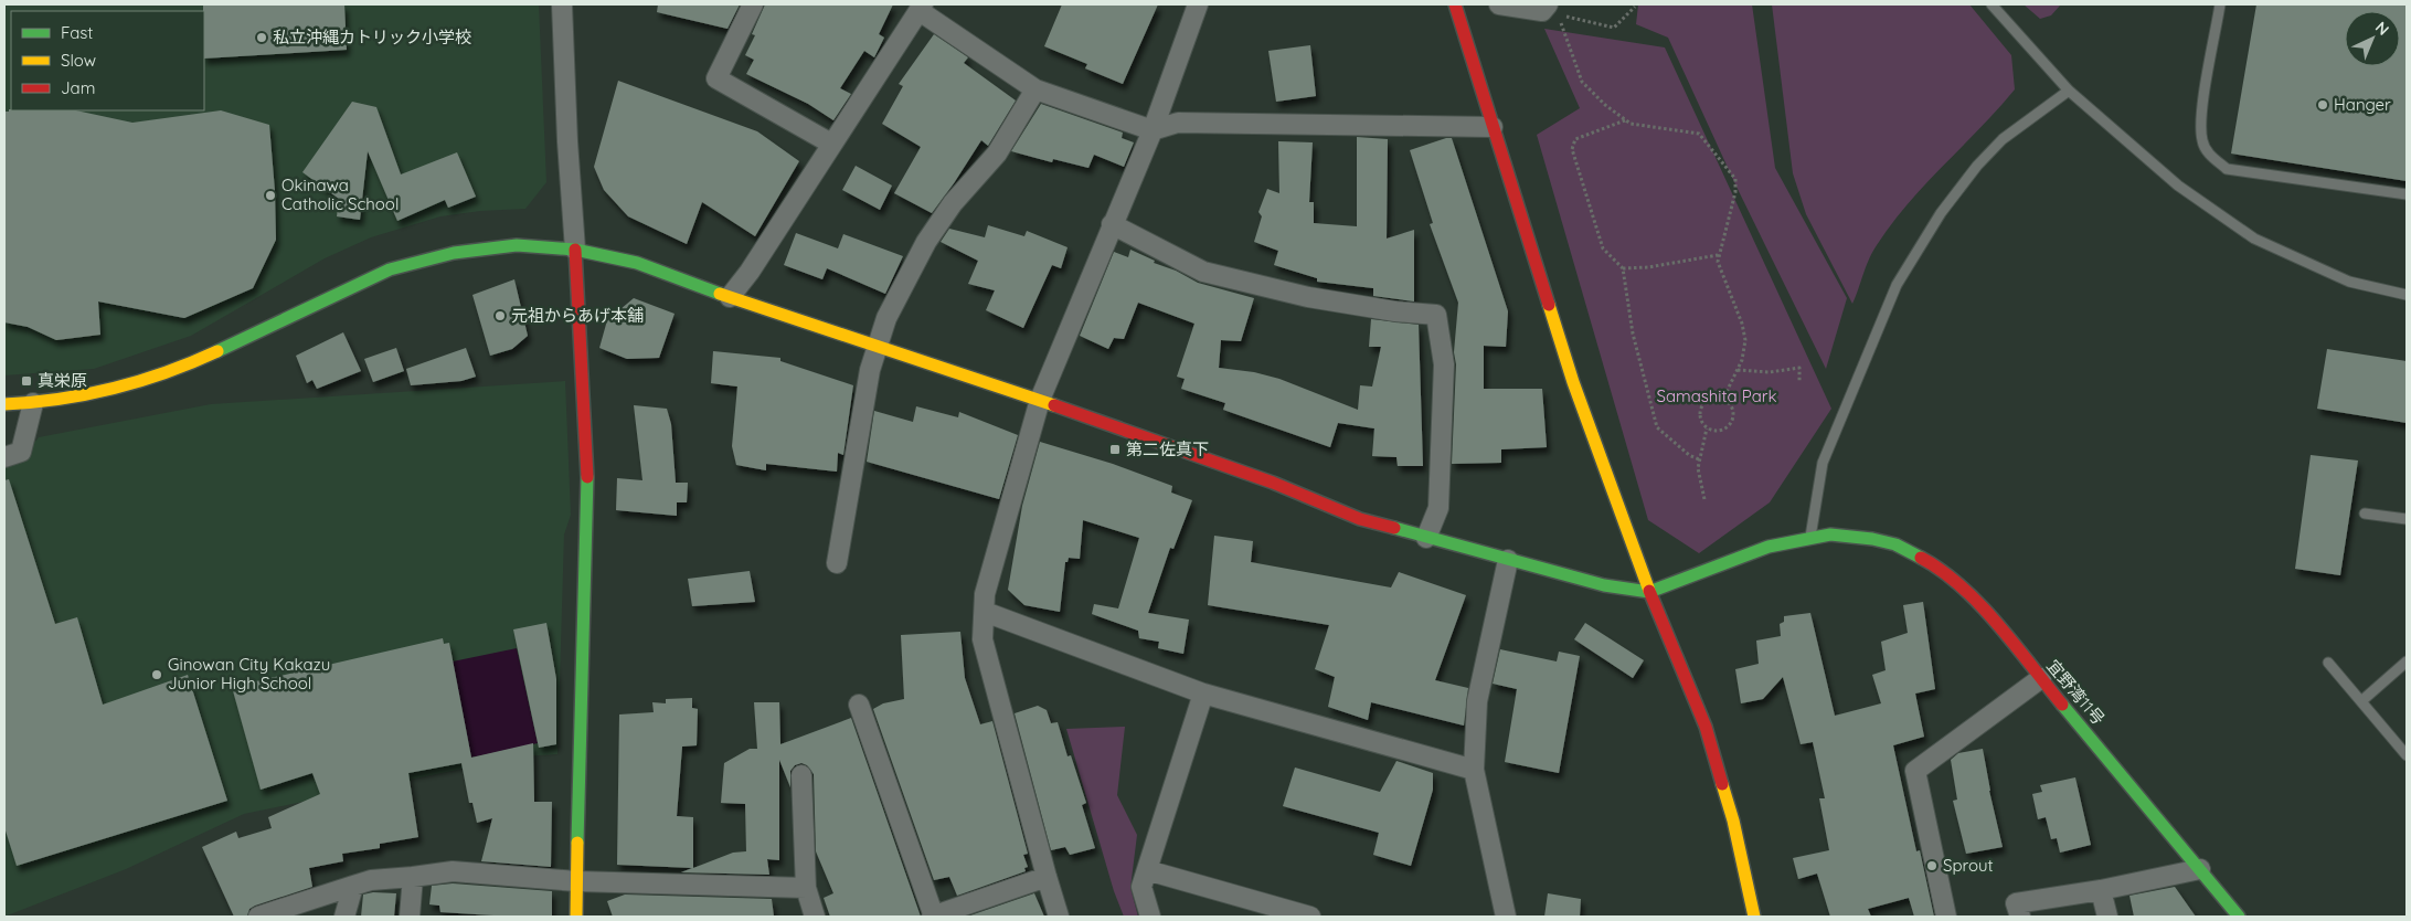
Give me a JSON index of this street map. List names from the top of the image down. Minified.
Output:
{"streets":{"street":["宜野湾11号"]},"parks":["Samashita Park"],"places":{"other":["私立沖縄カトリック小学校","Hanger","Okinawa Catholic School","元祖からあげ本舗","Ginowan City Kakazu Junior High School","Sprout"],"transit":["真栄原","第二佐真下"]},"legend":["Fast","Slow","Jam"],"north":"top right"}
